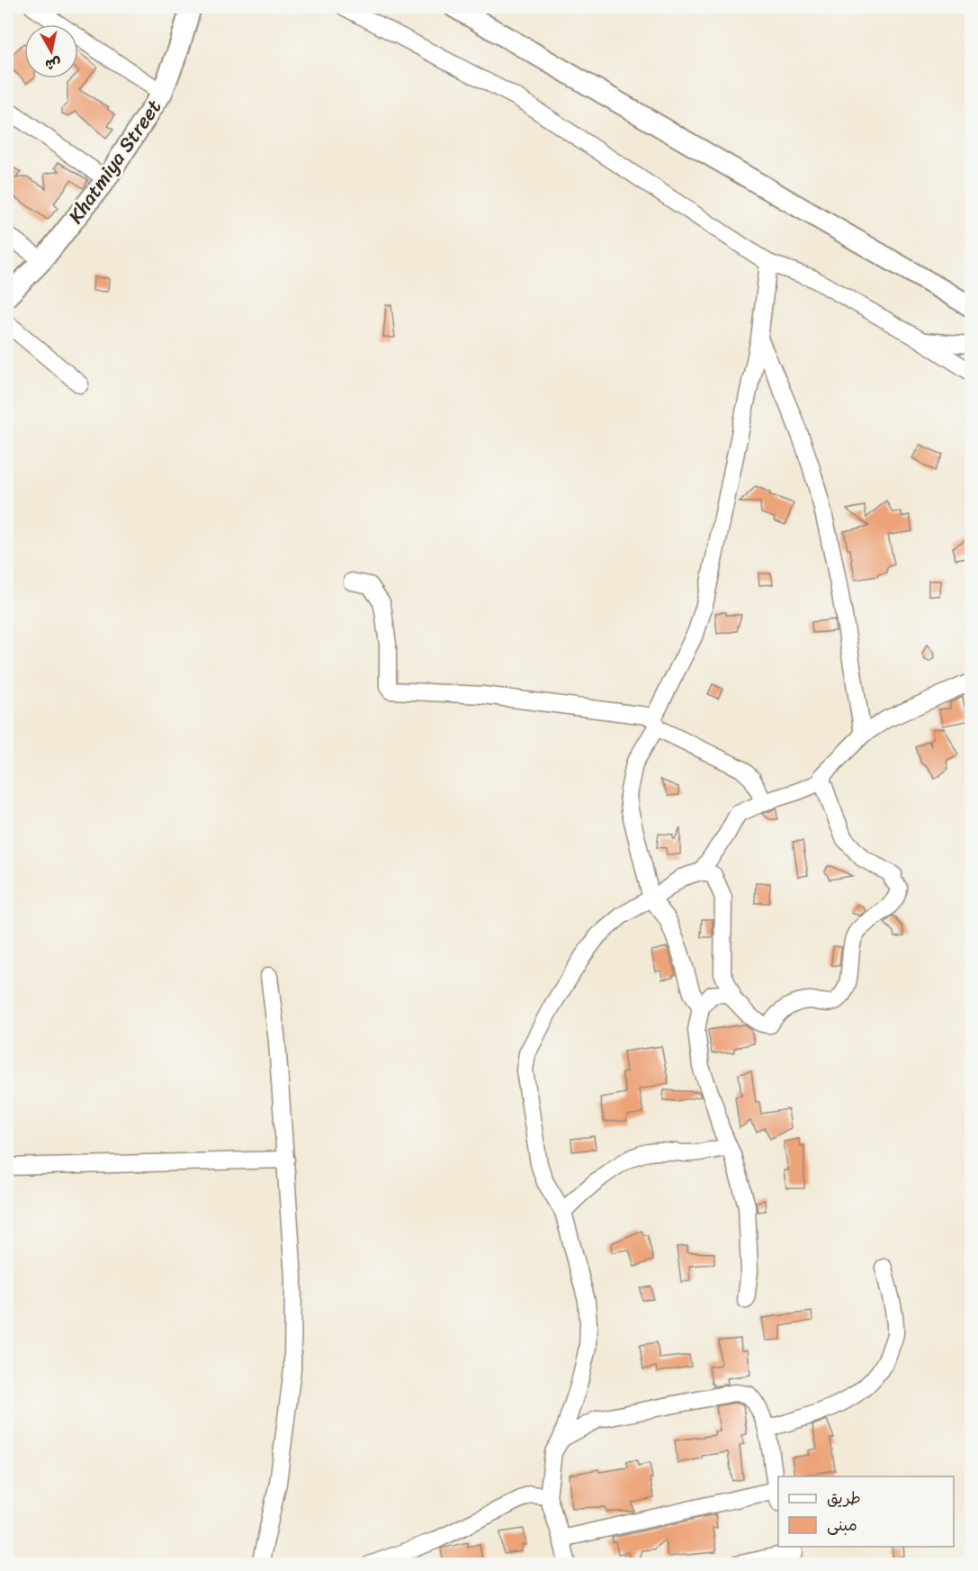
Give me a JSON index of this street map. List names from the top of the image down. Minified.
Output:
{"streets":{"street":["Khatmiya Street"]},"legend":["طريق","مبنى"],"north":"bottom"}
